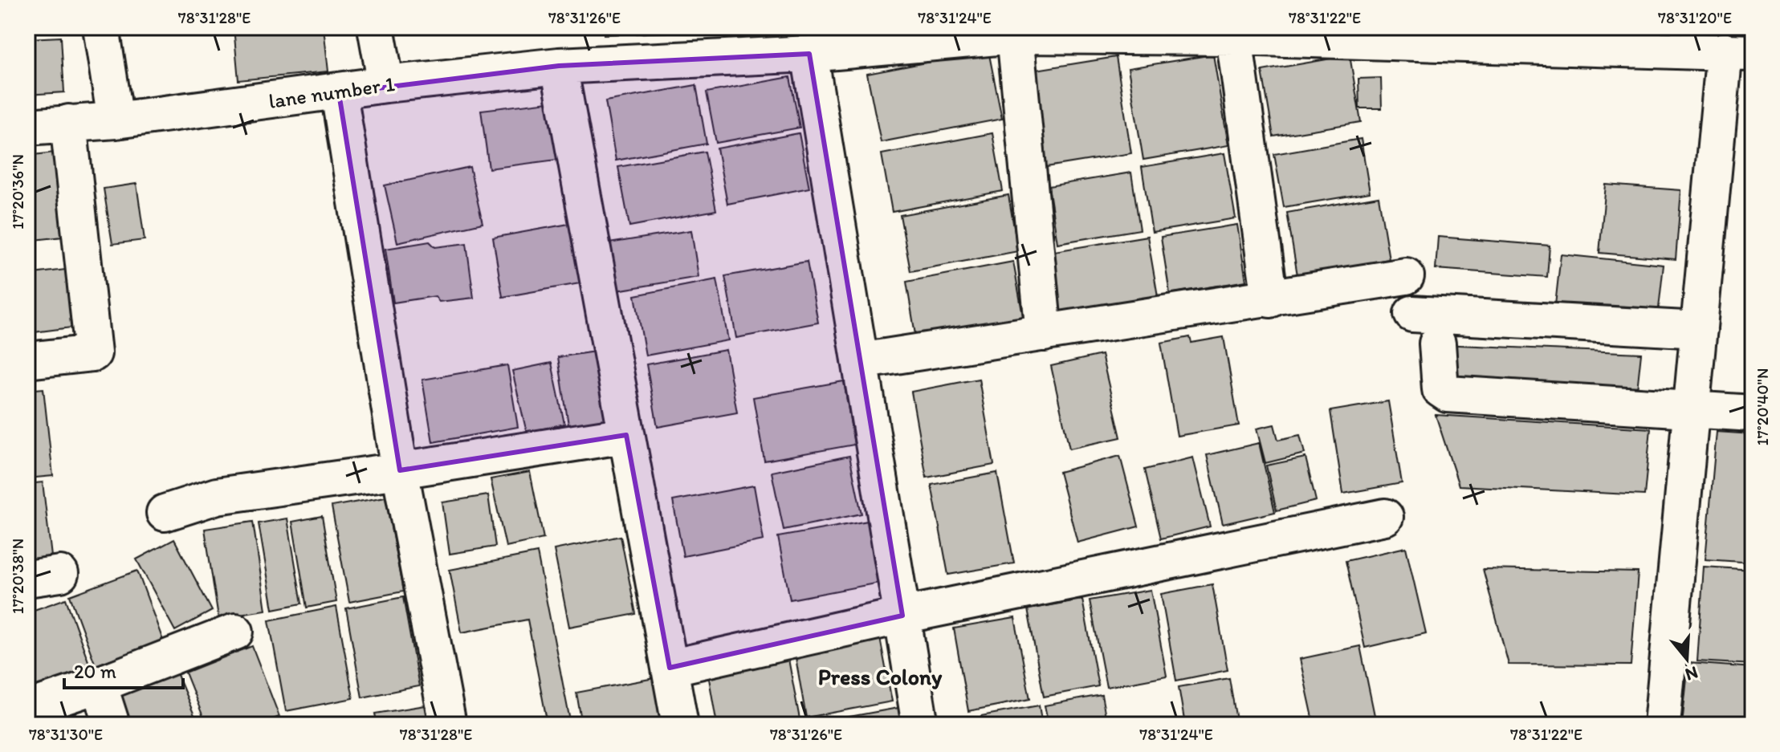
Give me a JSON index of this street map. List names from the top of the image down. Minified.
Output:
{"streets":{"street":["lane number 1"]},"districts":["Press Colony"],"scale_bar":"20 m","north":"bottom","coordinates":["78°31'28\"E","78°31'26\"E","78°31'24\"E","78°31'22\"E","78°31'20\"E","17°20'36\"N","17°20'40\"N","17°20'38\"N","78°31'30\"E"]}
